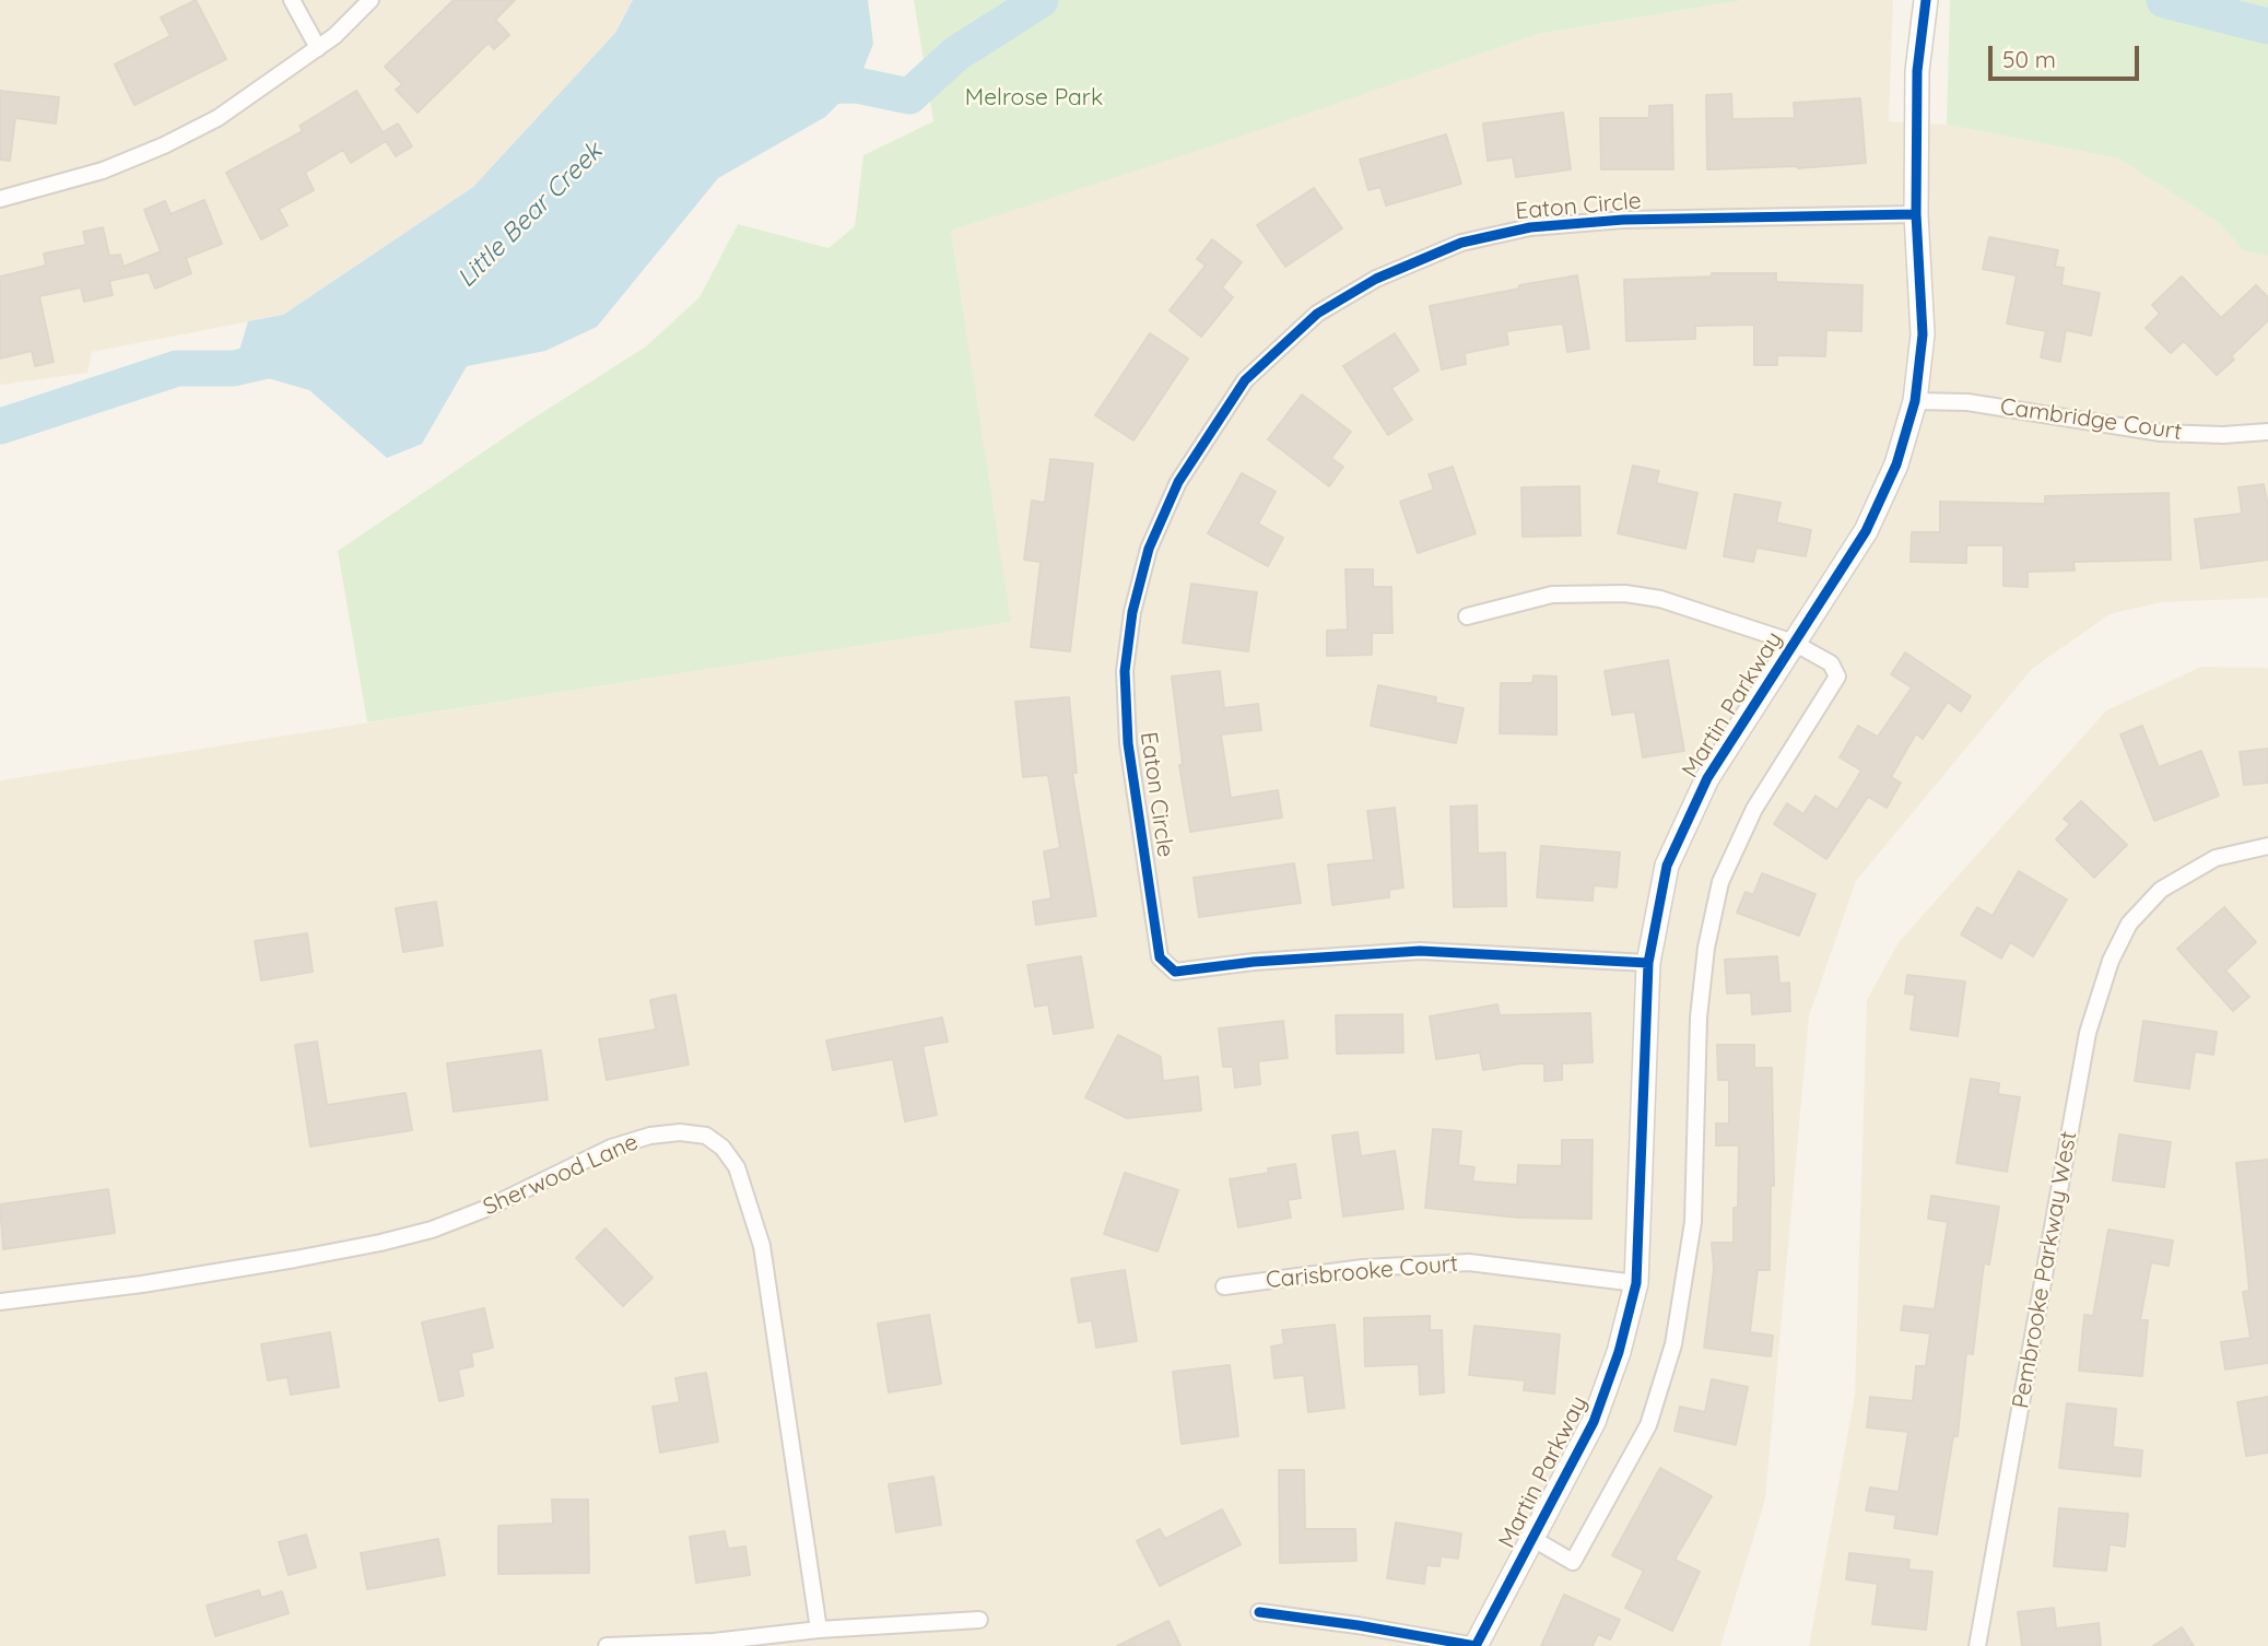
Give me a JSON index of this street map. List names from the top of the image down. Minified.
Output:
{"streets":{"street":["Eaton Circle","Cambridge Court","Martin Parkway","Sherwood Lane","Pembrooke Parkway West","Carisbrooke Court"]},"crossings":[["Eaton Circle","Martin Parkway"],["Cambridge Court","Martin Parkway"],["Martin Parkway","Carisbrooke Court"]],"water":["Little Bear Creek"],"parks":["Melrose Park"],"scale_bar":"50 m"}
